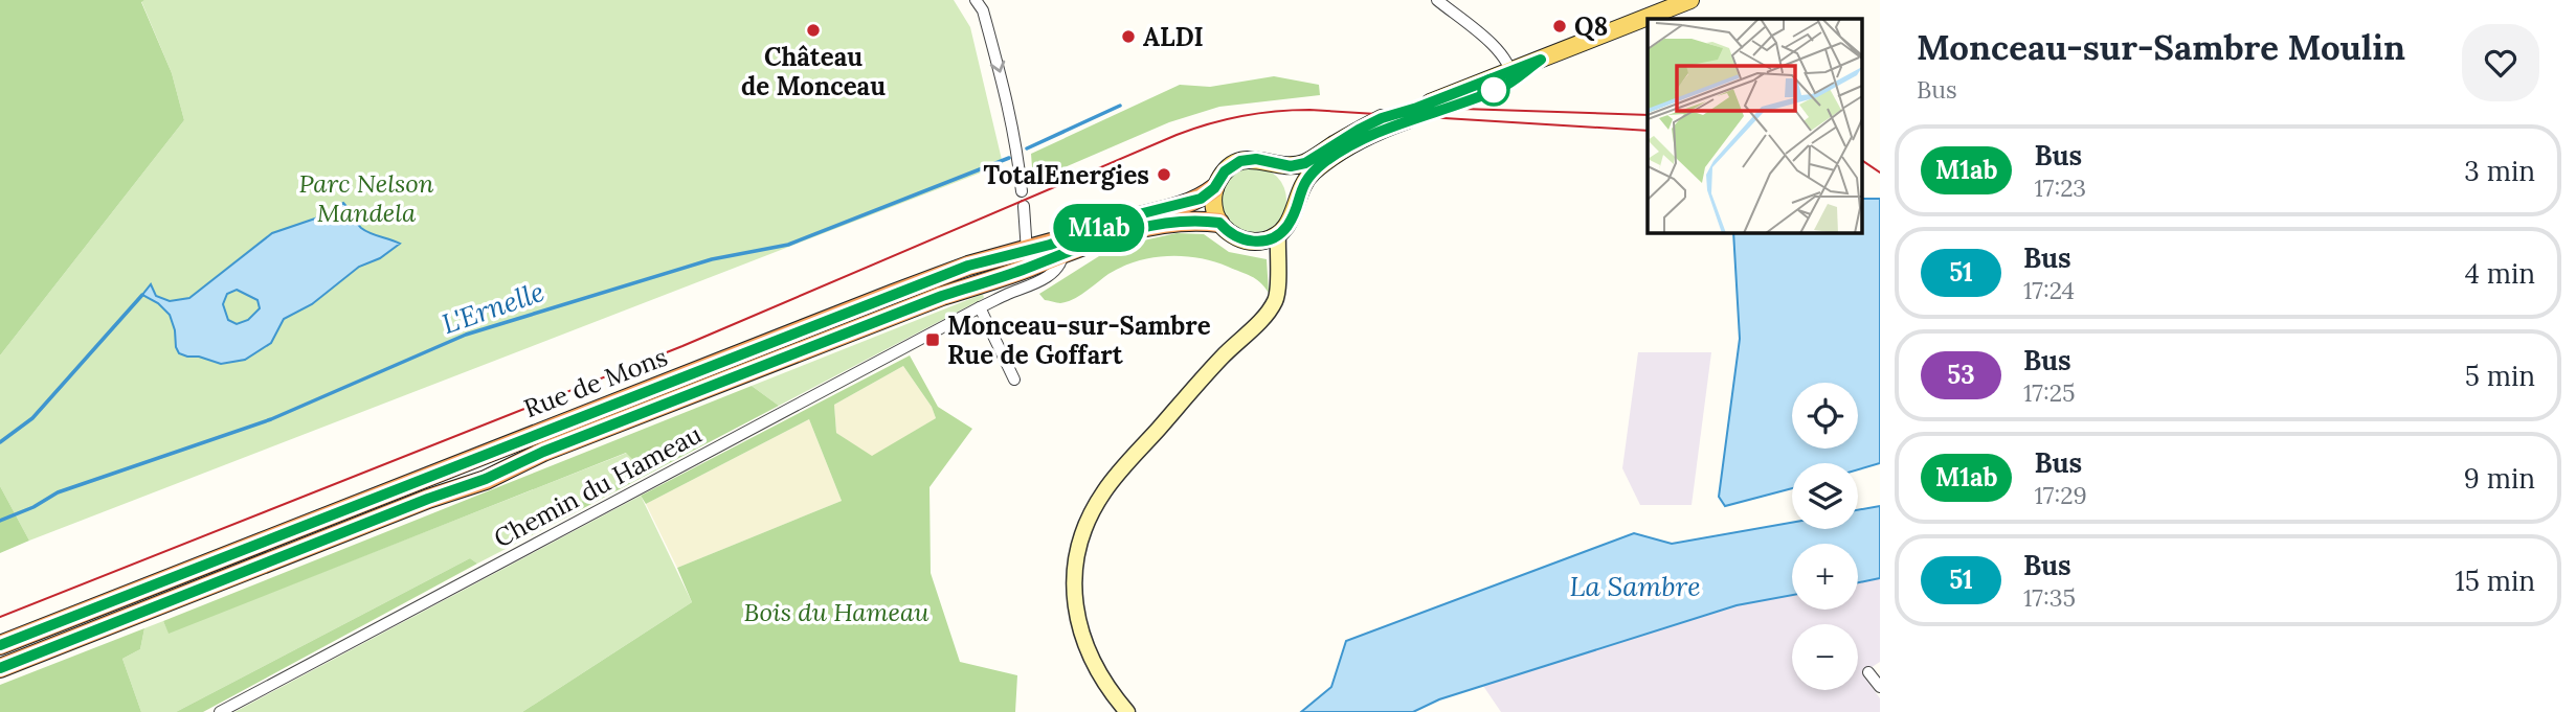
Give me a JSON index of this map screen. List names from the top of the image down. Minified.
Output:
{"streets":{"highway":["Rue de Mons"],"street":["Chemin du Hameau"]},"crossings":[["Rue de Mons","Chemin du Hameau"]],"water":["L'Ernelle","La Sambre"],"parks":["Parc Nelson Mandela","Bois du Hameau"],"places":{"other":["Q8","Château de Monceau","ALDI","TotalEnergies"],"transit":["Monceau-sur-Sambre Rue de Goffart"]},"lines":["bus line M1ab"],"page":{"on_map":"M1ab","heading":["Monceau-sur-Sambre Moulin","Bus"],"list":[{"mark":"M1ab","name":"Bus","note":"17:23","value":"3 min"},{"mark":"51","name":"Bus","note":"17:24","value":"4 min"},{"mark":"53","name":"Bus","note":"17:25","value":"5 min"},{"mark":"M1ab","name":"Bus","note":"17:29","value":"9 min"},{"mark":"51","name":"Bus","note":"17:35","value":"15 min"}],"map_buttons":["+","−"]}}
